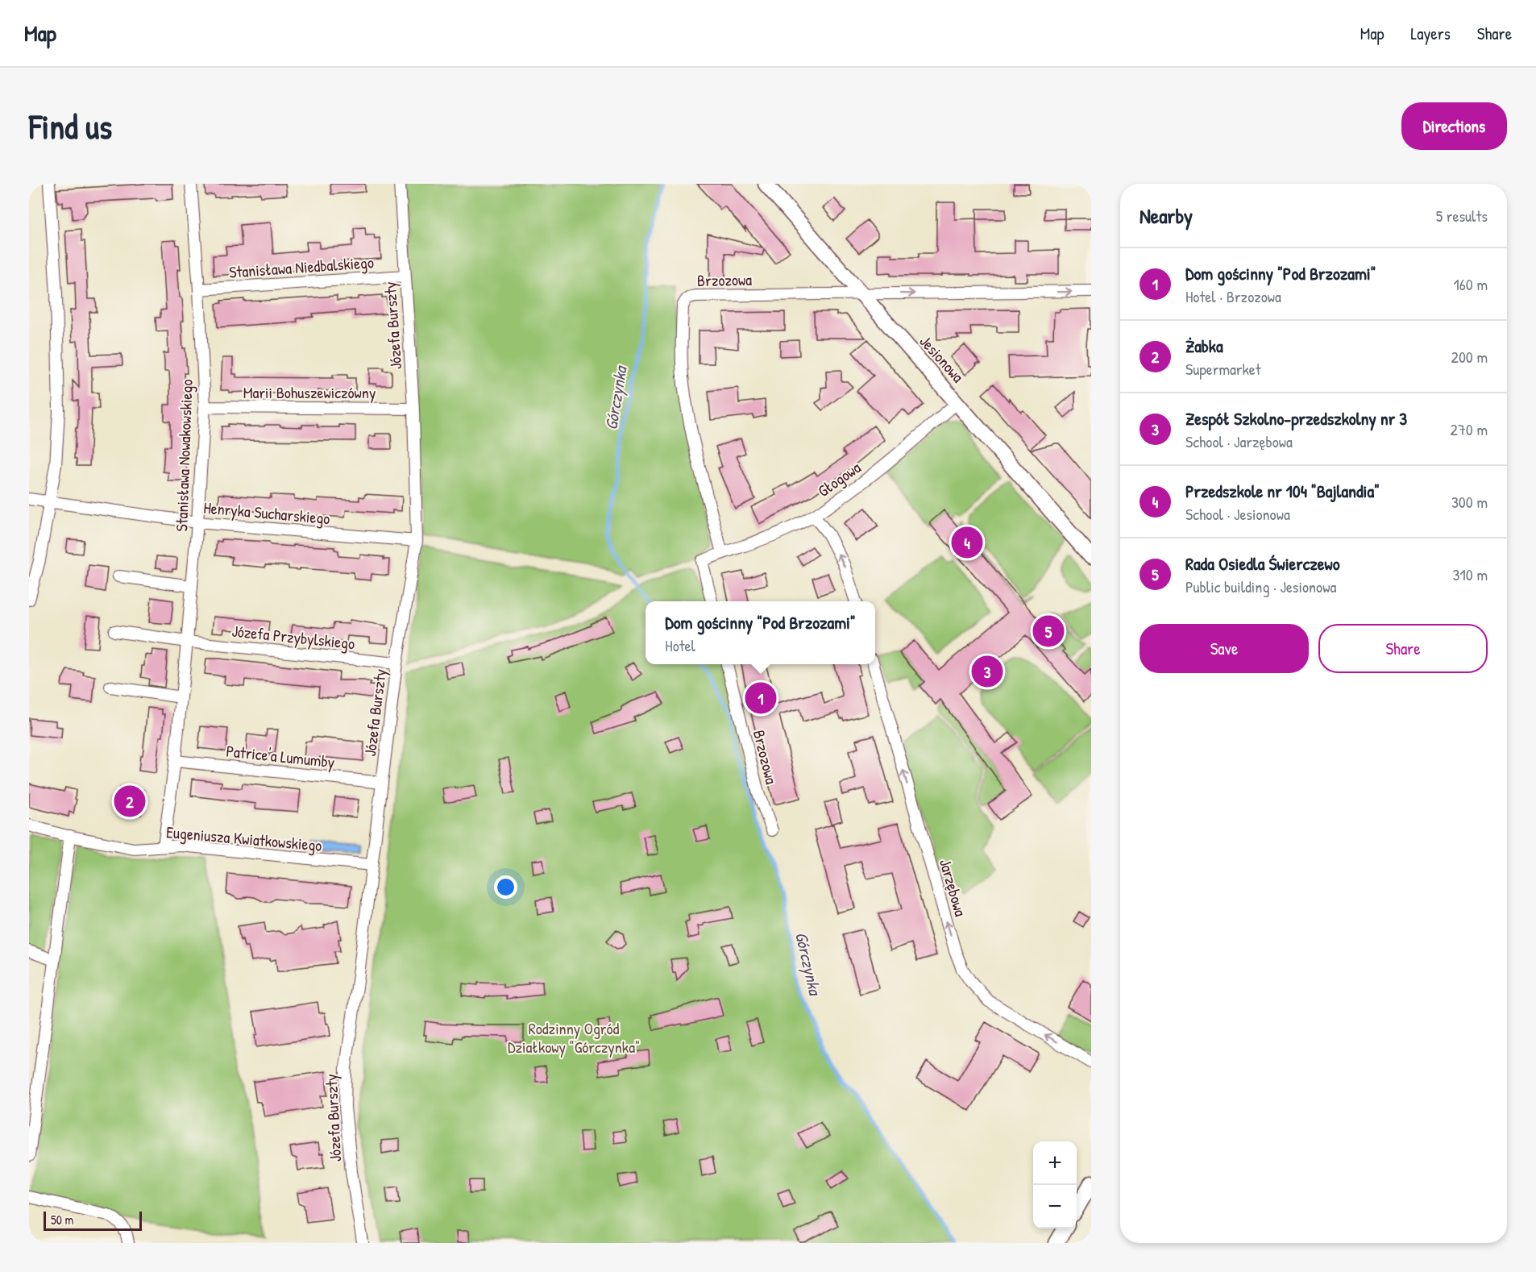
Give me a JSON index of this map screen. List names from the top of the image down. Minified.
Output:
{"streets":{"street":["Stanisława Niedbalskiego","Brzozowa","Józefa Burszty","Jesionowa","Marii Bohuszewiczówny","Stanisława Nowakowskiego","Głogowa","Henryka Sucharskiego","Józefa Przybylskiego","Patrice'a Lumumby","Eugeniusza Kwiatkowskiego","Jarzębowa"]},"crossings":[["Stanisława Niedbalskiego","Józefa Burszty"],["Stanisława Niedbalskiego","Stanisława Nowakowskiego"],["Brzozowa","Jesionowa"],["Brzozowa","Głogowa"],["Józefa Burszty","Marii Bohuszewiczówny"],["Józefa Burszty","Henryka Sucharskiego"],["Józefa Burszty","Józefa Przybylskiego"],["Józefa Burszty","Patrice'a Lumumby"],["Józefa Burszty","Eugeniusza Kwiatkowskiego"],["Jesionowa","Głogowa"],["Marii Bohuszewiczówny","Stanisława Nowakowskiego"],["Stanisława Nowakowskiego","Henryka Sucharskiego"],["Stanisława Nowakowskiego","Józefa Przybylskiego"],["Stanisława Nowakowskiego","Patrice'a Lumumby"],["Stanisława Nowakowskiego","Eugeniusza Kwiatkowskiego"]],"one_way":["Jarzębowa"],"water":["Górczynka"],"parks":["Rodzinny Ogród Działkowy \"Górczynka\""],"scale_bar":"50 m","page":{"header":"Map","nav":["Map","Layers","Share"],"buttons":["Directions",["Save","Share"]],"title":"Find us","heading":["Nearby","5 results"],"list":[{"mark":"1","name":"Dom gościnny \"Pod Brzozami\"","note":"Hotel · Brzozowa","value":"160 m"},{"mark":"2","name":"Żabka","note":"Supermarket","value":"200 m"},{"mark":"3","name":"Zespół Szkolno-przedszkolny nr 3","note":"School · Jarzębowa","value":"270 m"},{"mark":"4","name":"Przedszkole nr 104 \"Bajlandia\"","note":"School · Jesionowa","value":"300 m"},{"mark":"5","name":"Rada Osiedla Świerczewo","note":"Public building · Jesionowa","value":"310 m"}],"pins":["4","5","3","1","2"],"popup":["Dom gościnny \"Pod Brzozami\"","Hotel"],"map_buttons":["+","−"],"scale":"50 m"}}
